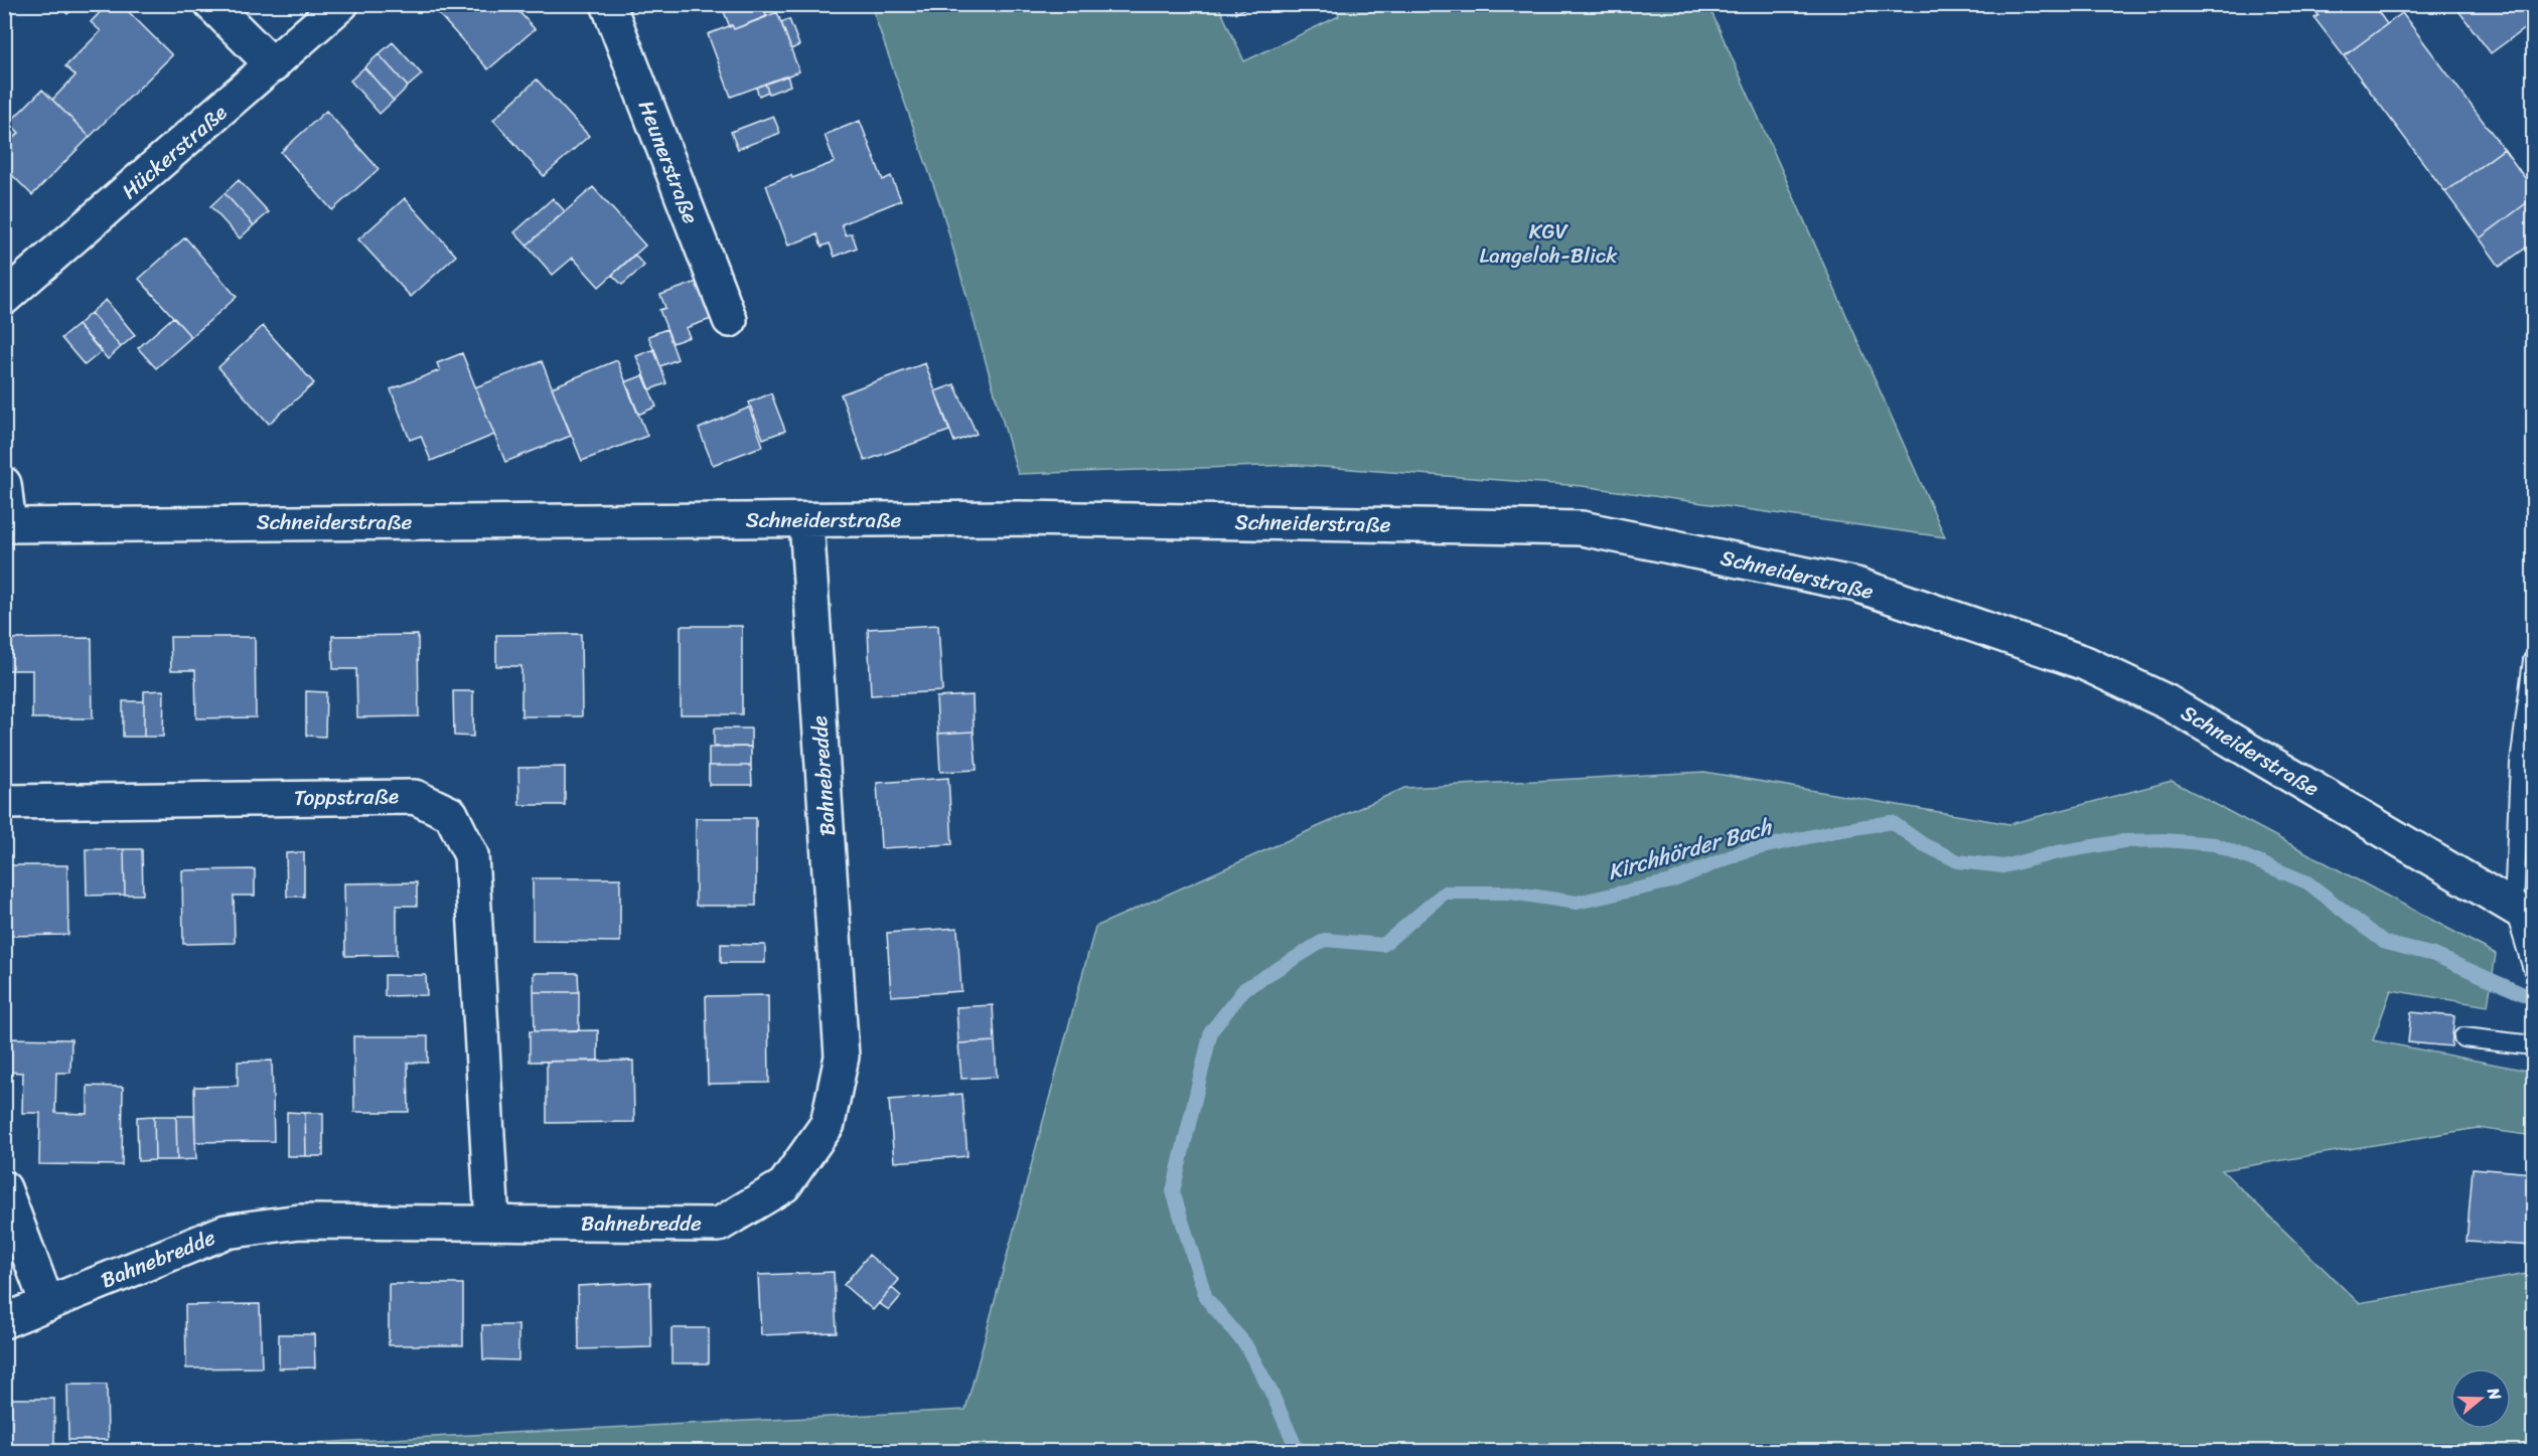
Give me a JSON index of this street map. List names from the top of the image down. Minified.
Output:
{"streets":{"street":["Hückerstraße","Heunerstraße","Schneiderstraße","Bahnebredde","Toppstraße"]},"crossings":[["Schneiderstraße","Bahnebredde"],["Bahnebredde","Toppstraße"]],"water":["Kirchhörder Bach"],"parks":["KGV Langeloh-Blick"],"north":"right"}
